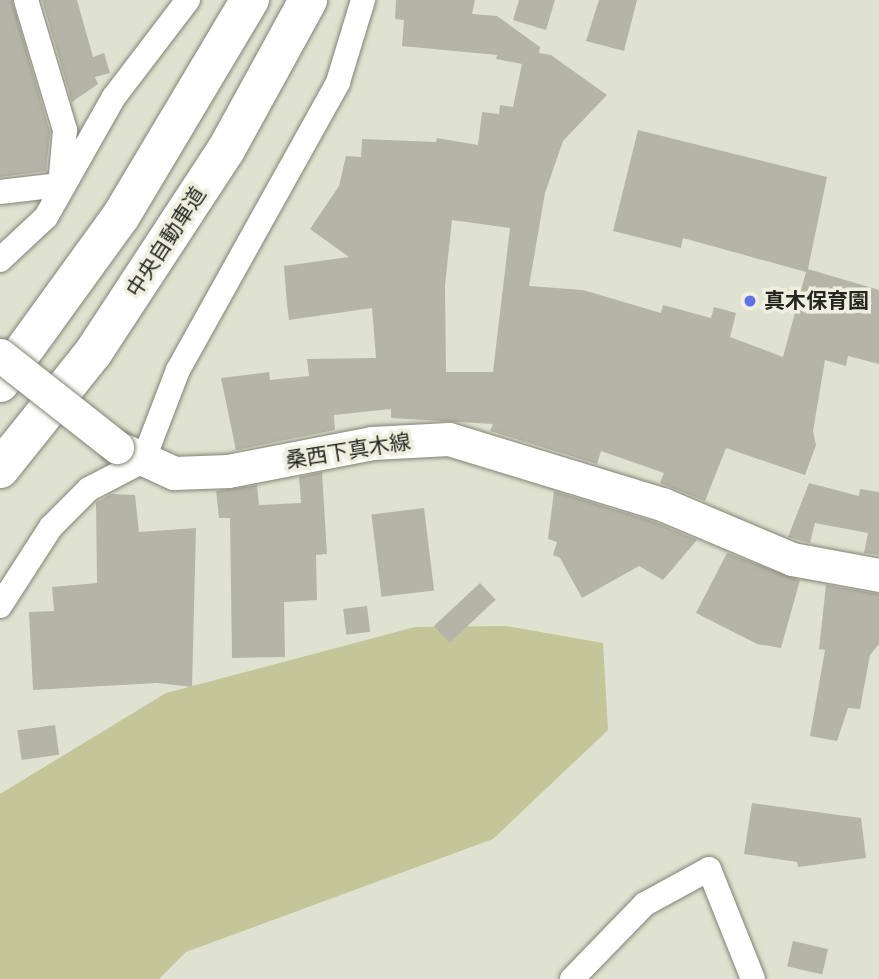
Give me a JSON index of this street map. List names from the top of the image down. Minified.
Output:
{"streets":{"highway":["中央自動車道"],"main road":["桑西下真木線"]},"places":["真木保育園"]}
